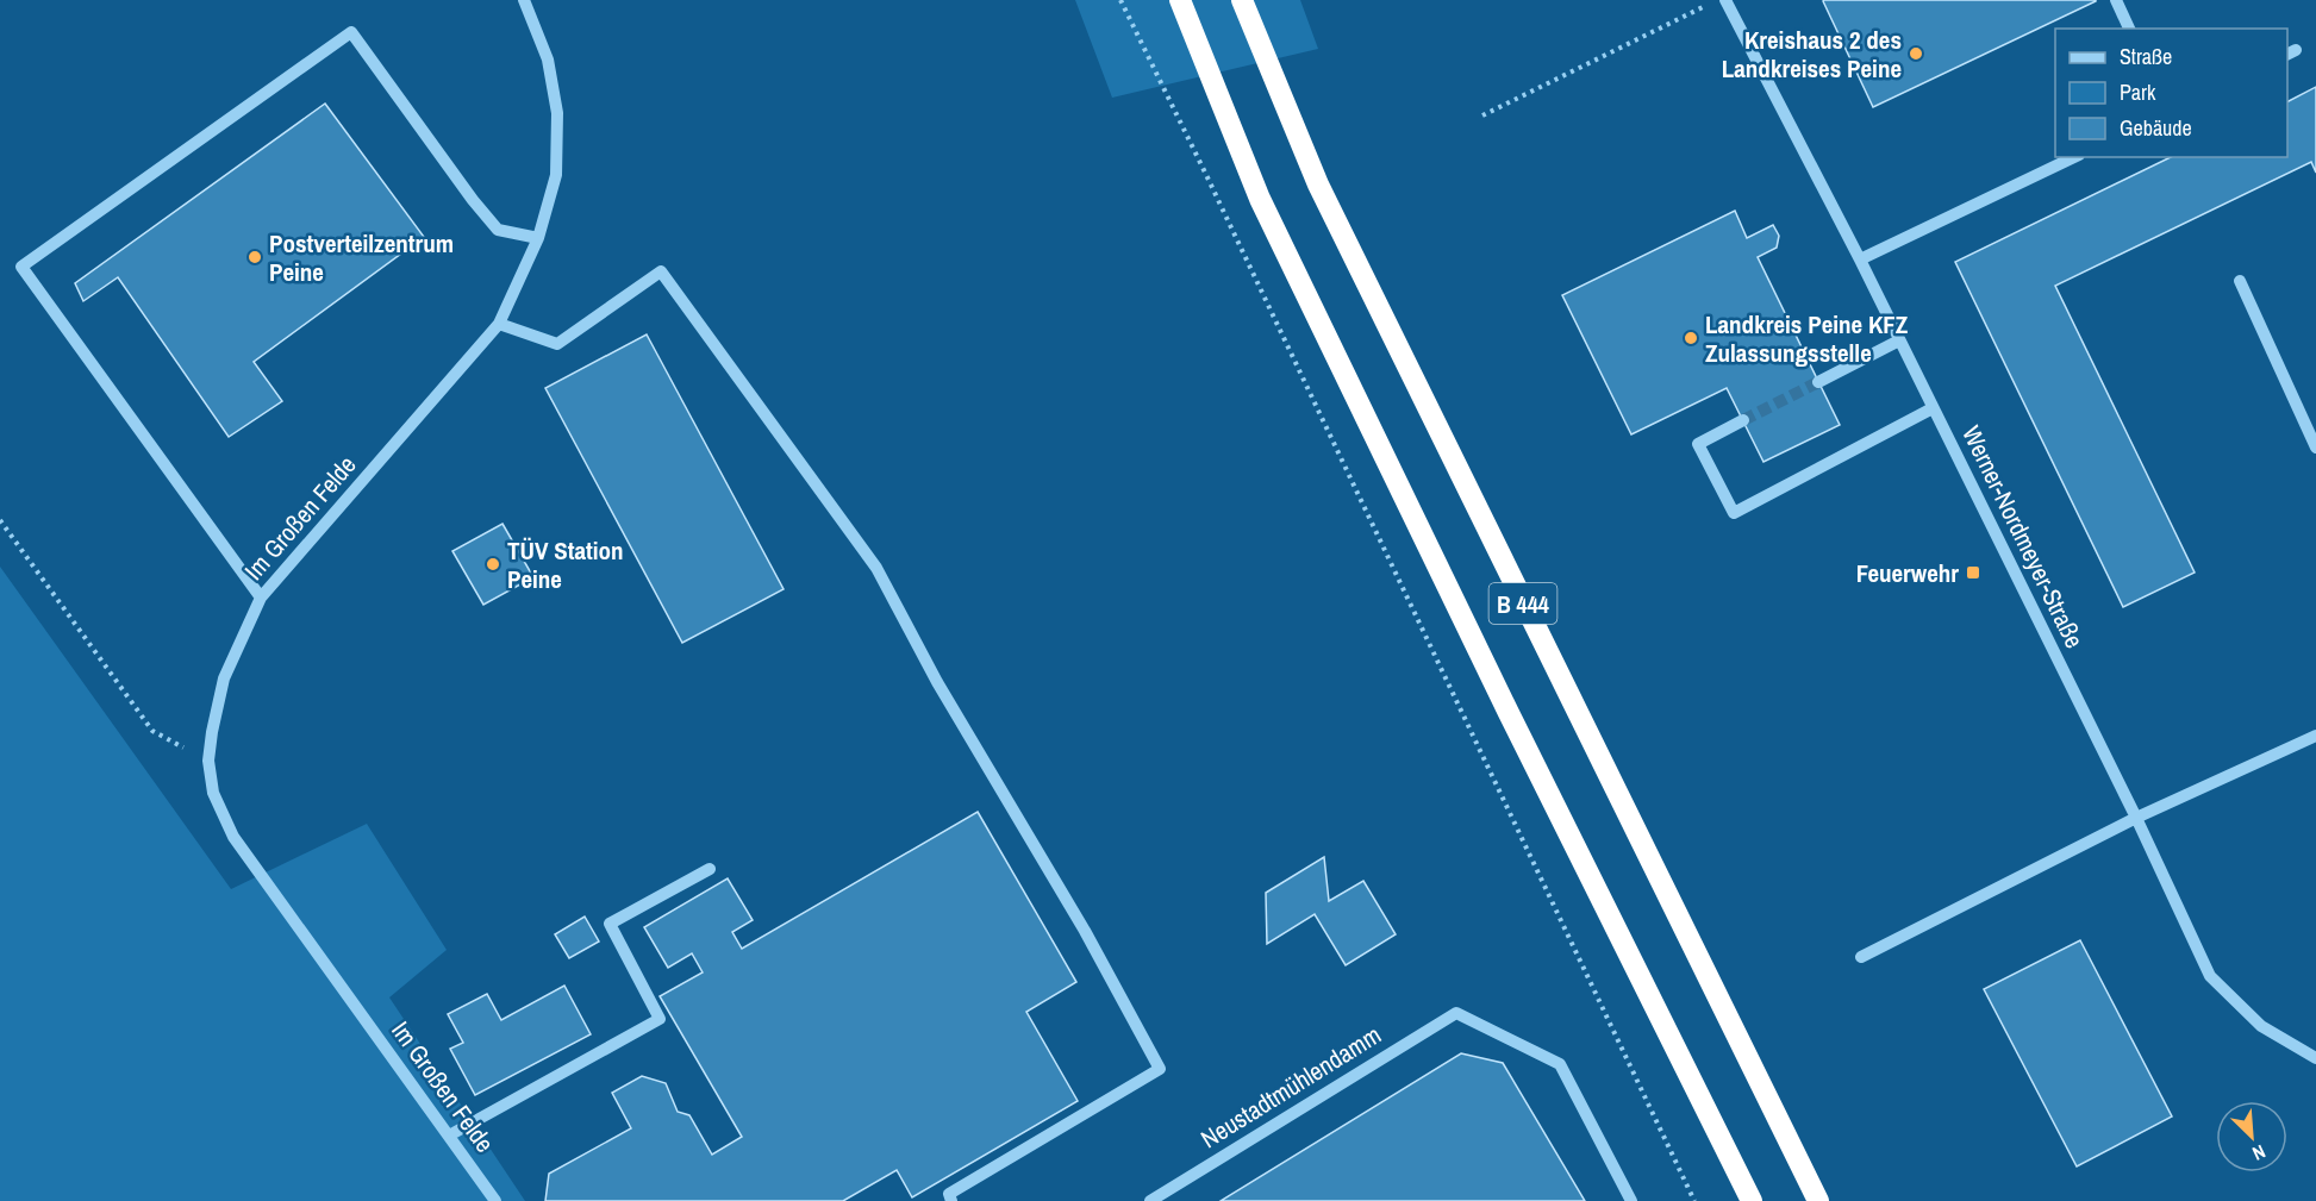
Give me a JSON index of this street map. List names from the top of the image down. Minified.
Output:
{"streets":{"highway":["B 444"],"street":["Im Großen Felde","Werner-Nordmeyer-Straße","Neustadtmühlendamm"]},"places":{"other":["Kreishaus 2 des Landkreises Peine","Postverteilzentrum Peine","Landkreis Peine KFZ Zulassungsstelle","TÜV Station Peine"],"transit":["Feuerwehr"]},"legend":["Straße","Park","Gebäude"],"north":"bottom right"}
